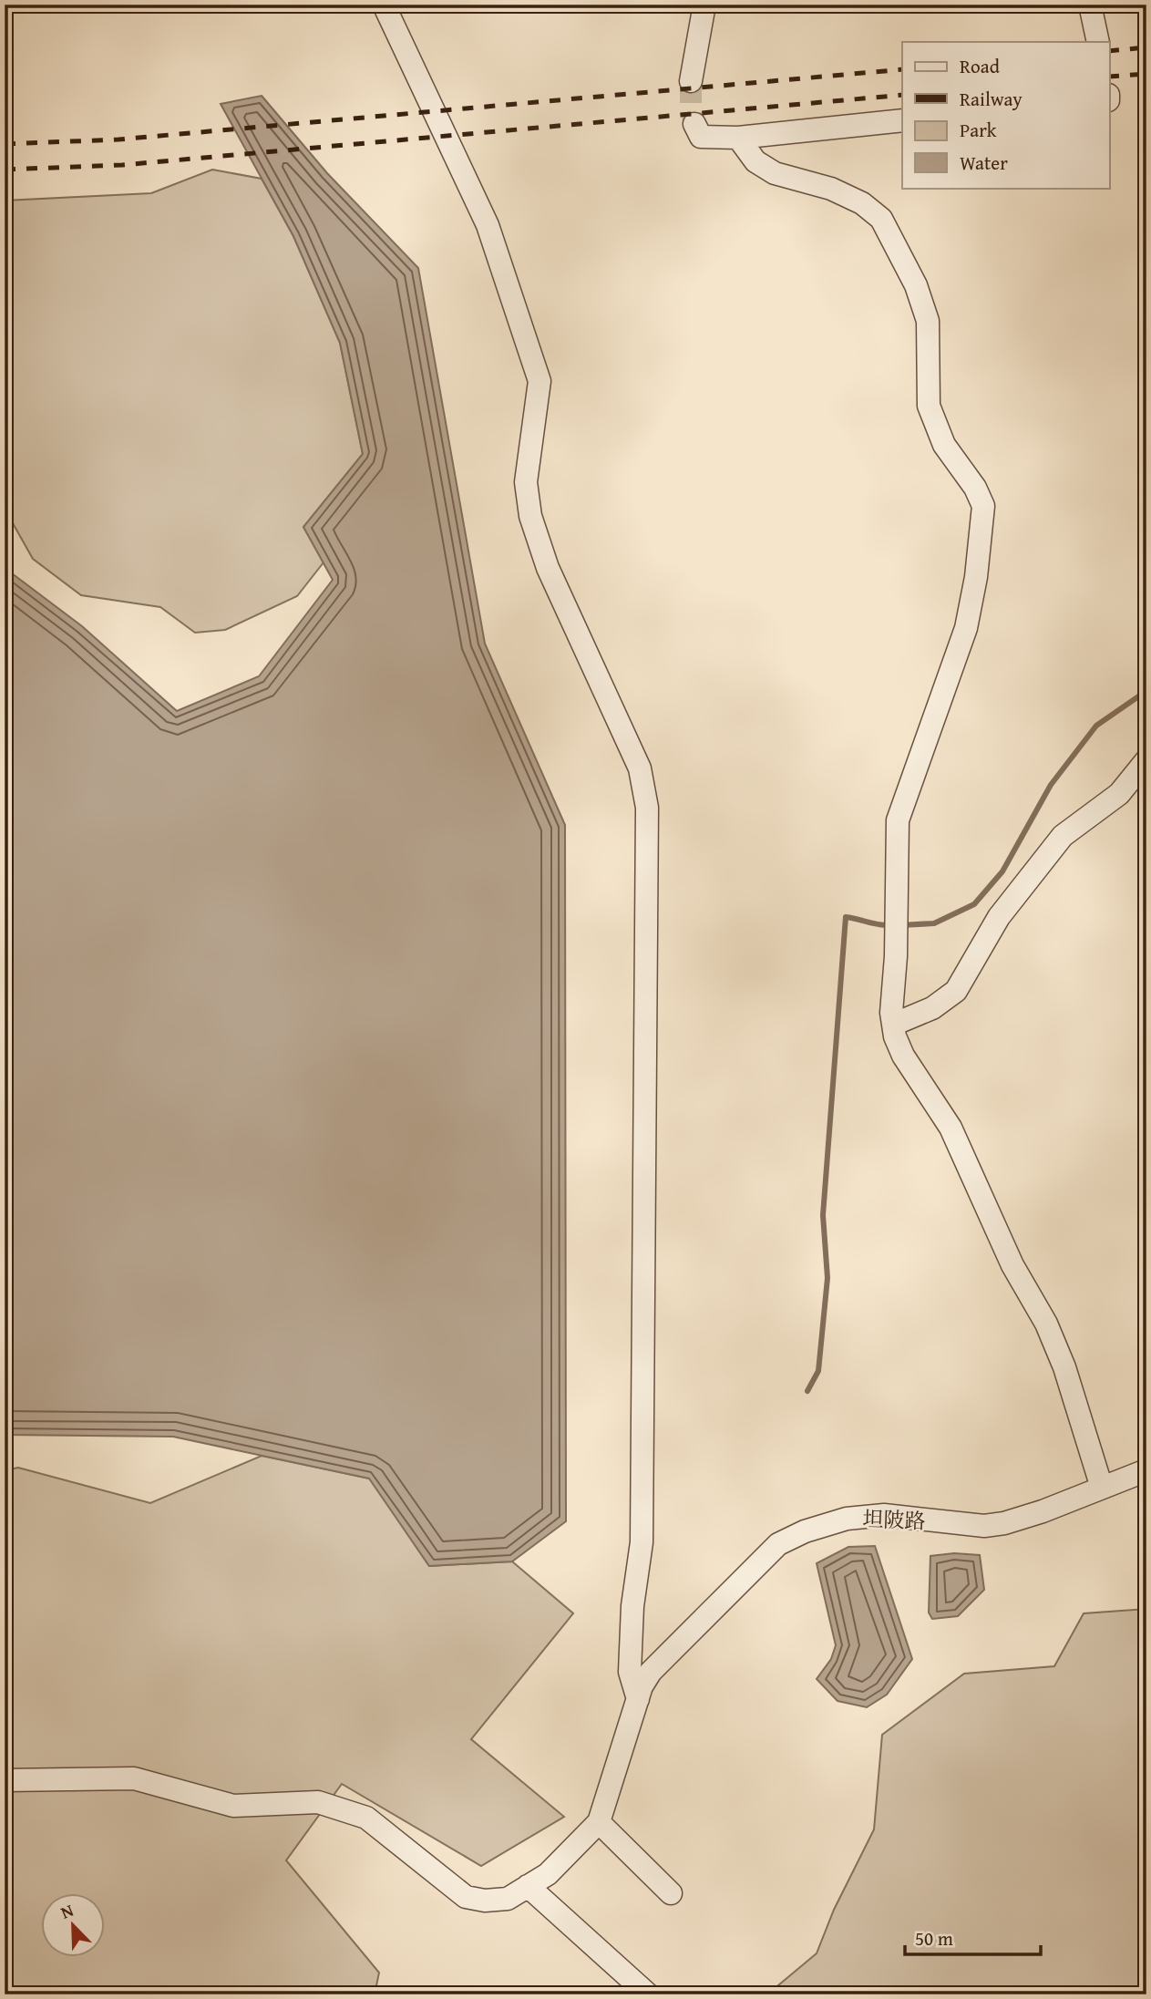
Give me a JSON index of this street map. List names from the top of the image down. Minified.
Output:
{"streets":{"street":["坦陂路"]},"legend":["Road","Railway","Park","Water"],"scale_bar":"50 m","north":"top left"}
